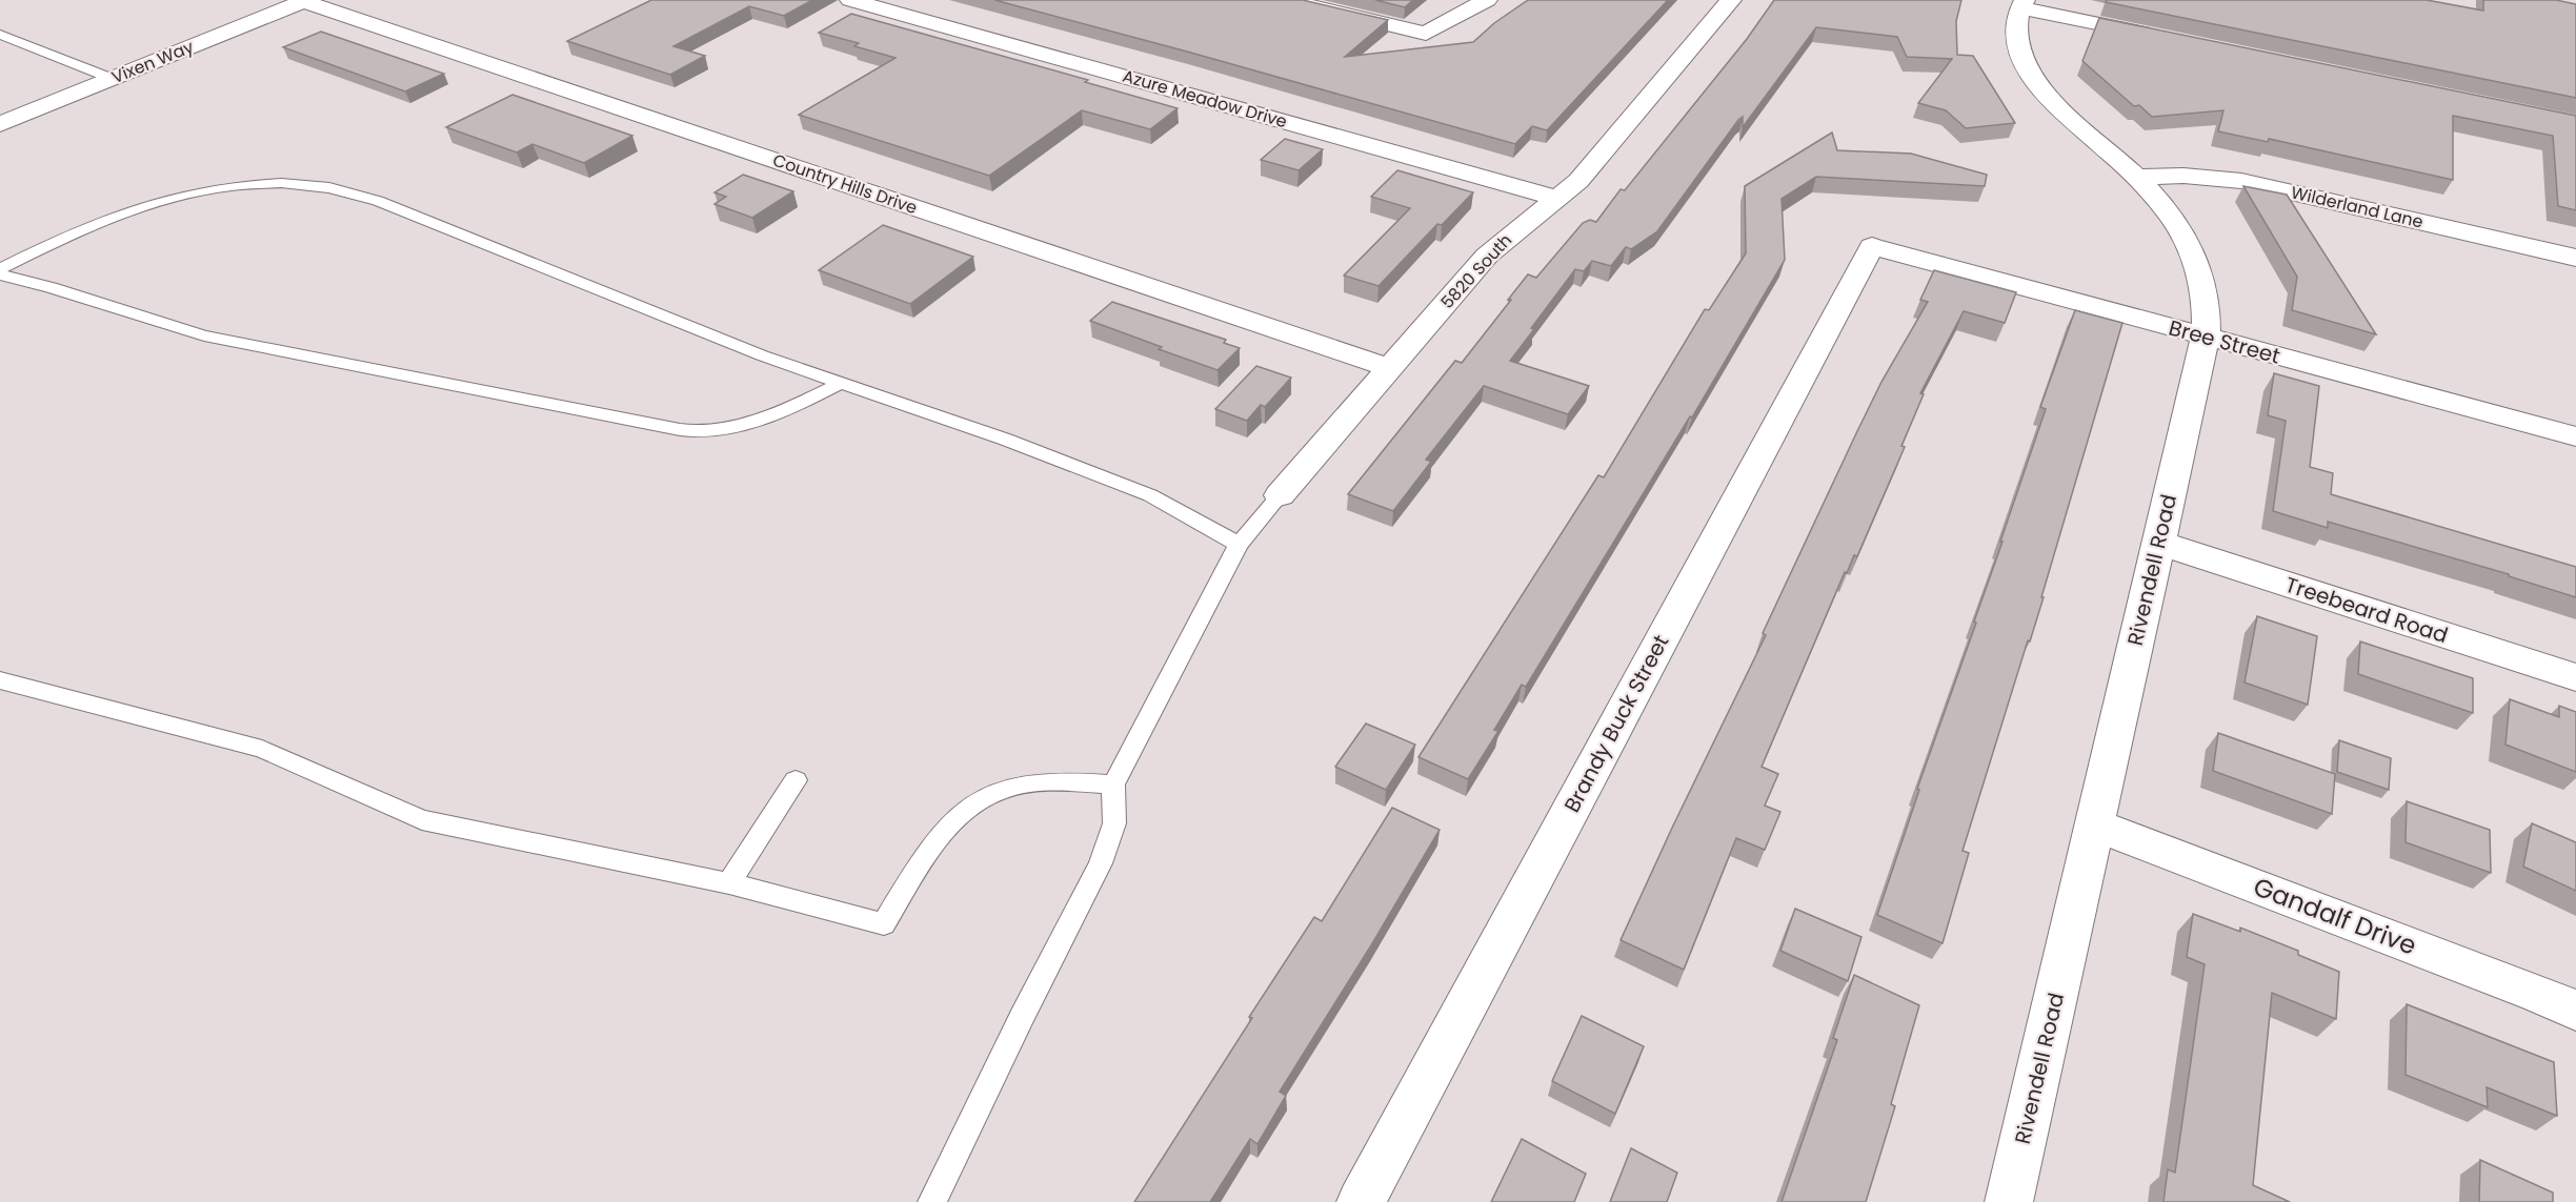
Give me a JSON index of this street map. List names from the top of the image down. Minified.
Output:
{"streets":{"street":["Vixen Way","Azure Meadow Drive","Country Hills Drive","Wilderland Lane","5820 South","Bree Street","Rivendell Road","Treebeard Road","Brandy Buck Street","Gandalf Drive"]},"crossings":[["Vixen Way","Country Hills Drive"],["Azure Meadow Drive","5820 South"],["Country Hills Drive","5820 South"],["Wilderland Lane","Rivendell Road"],["Bree Street","Rivendell Road"],["Bree Street","Brandy Buck Street"],["Rivendell Road","Treebeard Road"],["Rivendell Road","Gandalf Drive"]]}
